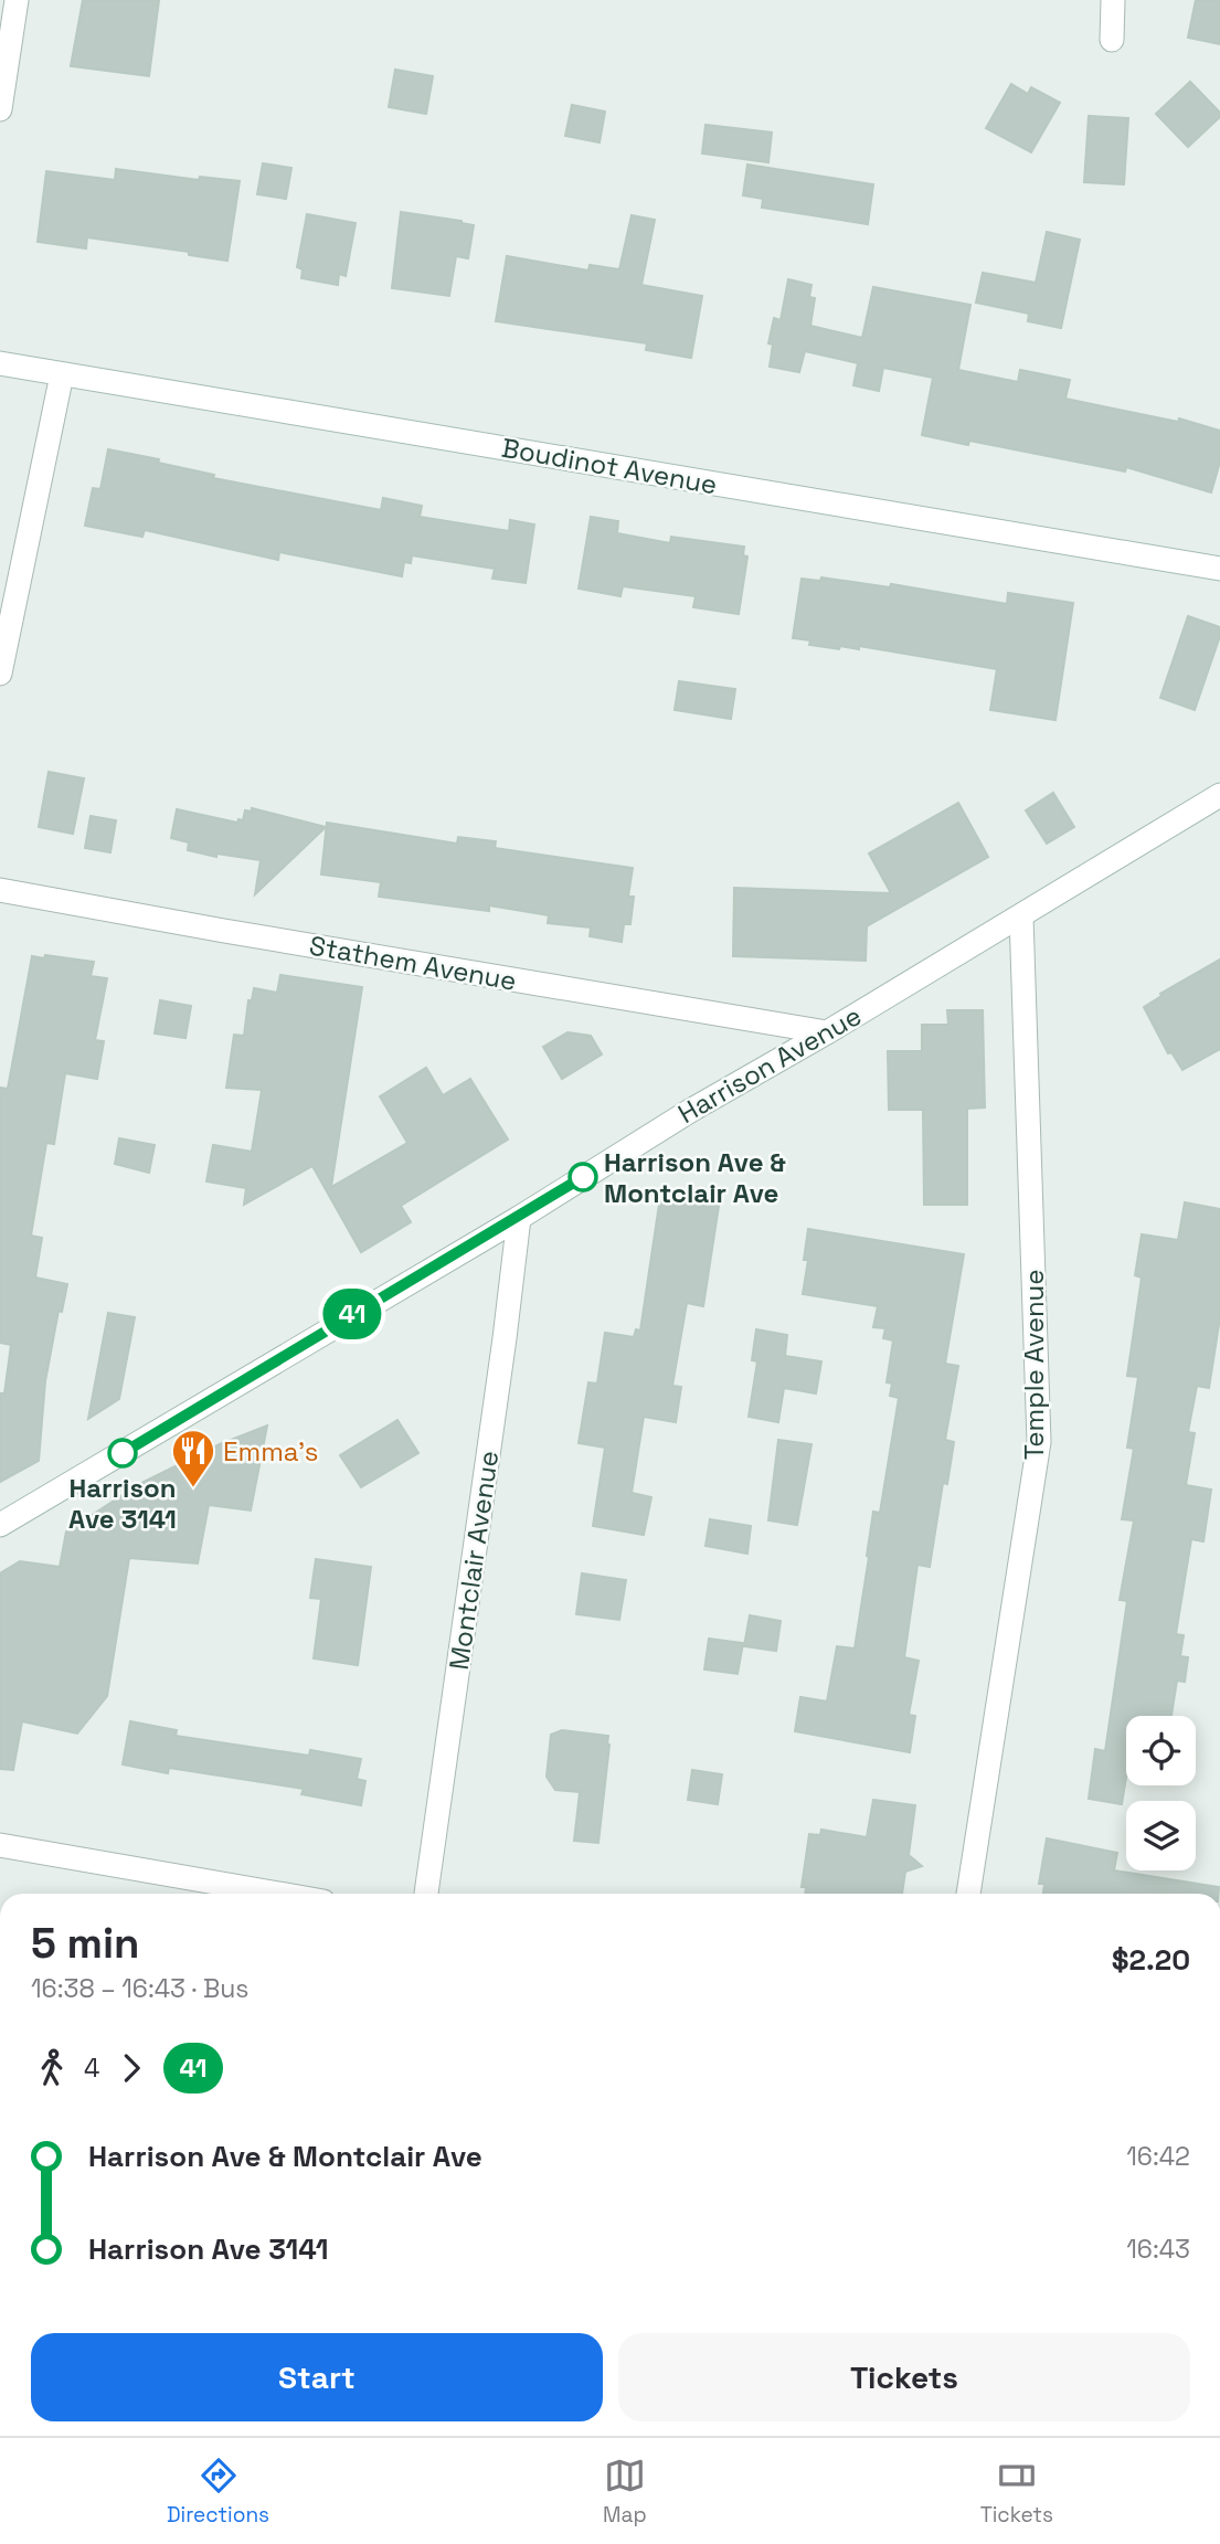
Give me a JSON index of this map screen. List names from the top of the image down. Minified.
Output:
{"streets":{"street":["Boudinot Avenue","Stathem Avenue","Harrison Avenue","Temple Avenue","Montclair Avenue"]},"crossings":[["Stathem Avenue","Harrison Avenue"],["Harrison Avenue","Temple Avenue"],["Harrison Avenue","Montclair Avenue"]],"places":{"other":["Harrison Ave & Montclair Ave","Harrison Ave 3141"],"restaurant":["Emma's"]},"lines":["bus line 41"],"page":{"on_map":"41","heading":["5 min","16:38 – 16:43 · Bus","$2.20"],"legs":["4","41"],"list":[{"name":"Harrison Ave & Montclair Ave","value":"16:42"},{"name":"Harrison Ave 3141","value":"16:43"}],"buttons":["Start","Tickets"],"tabs":["Directions","Map","Tickets"]}}
